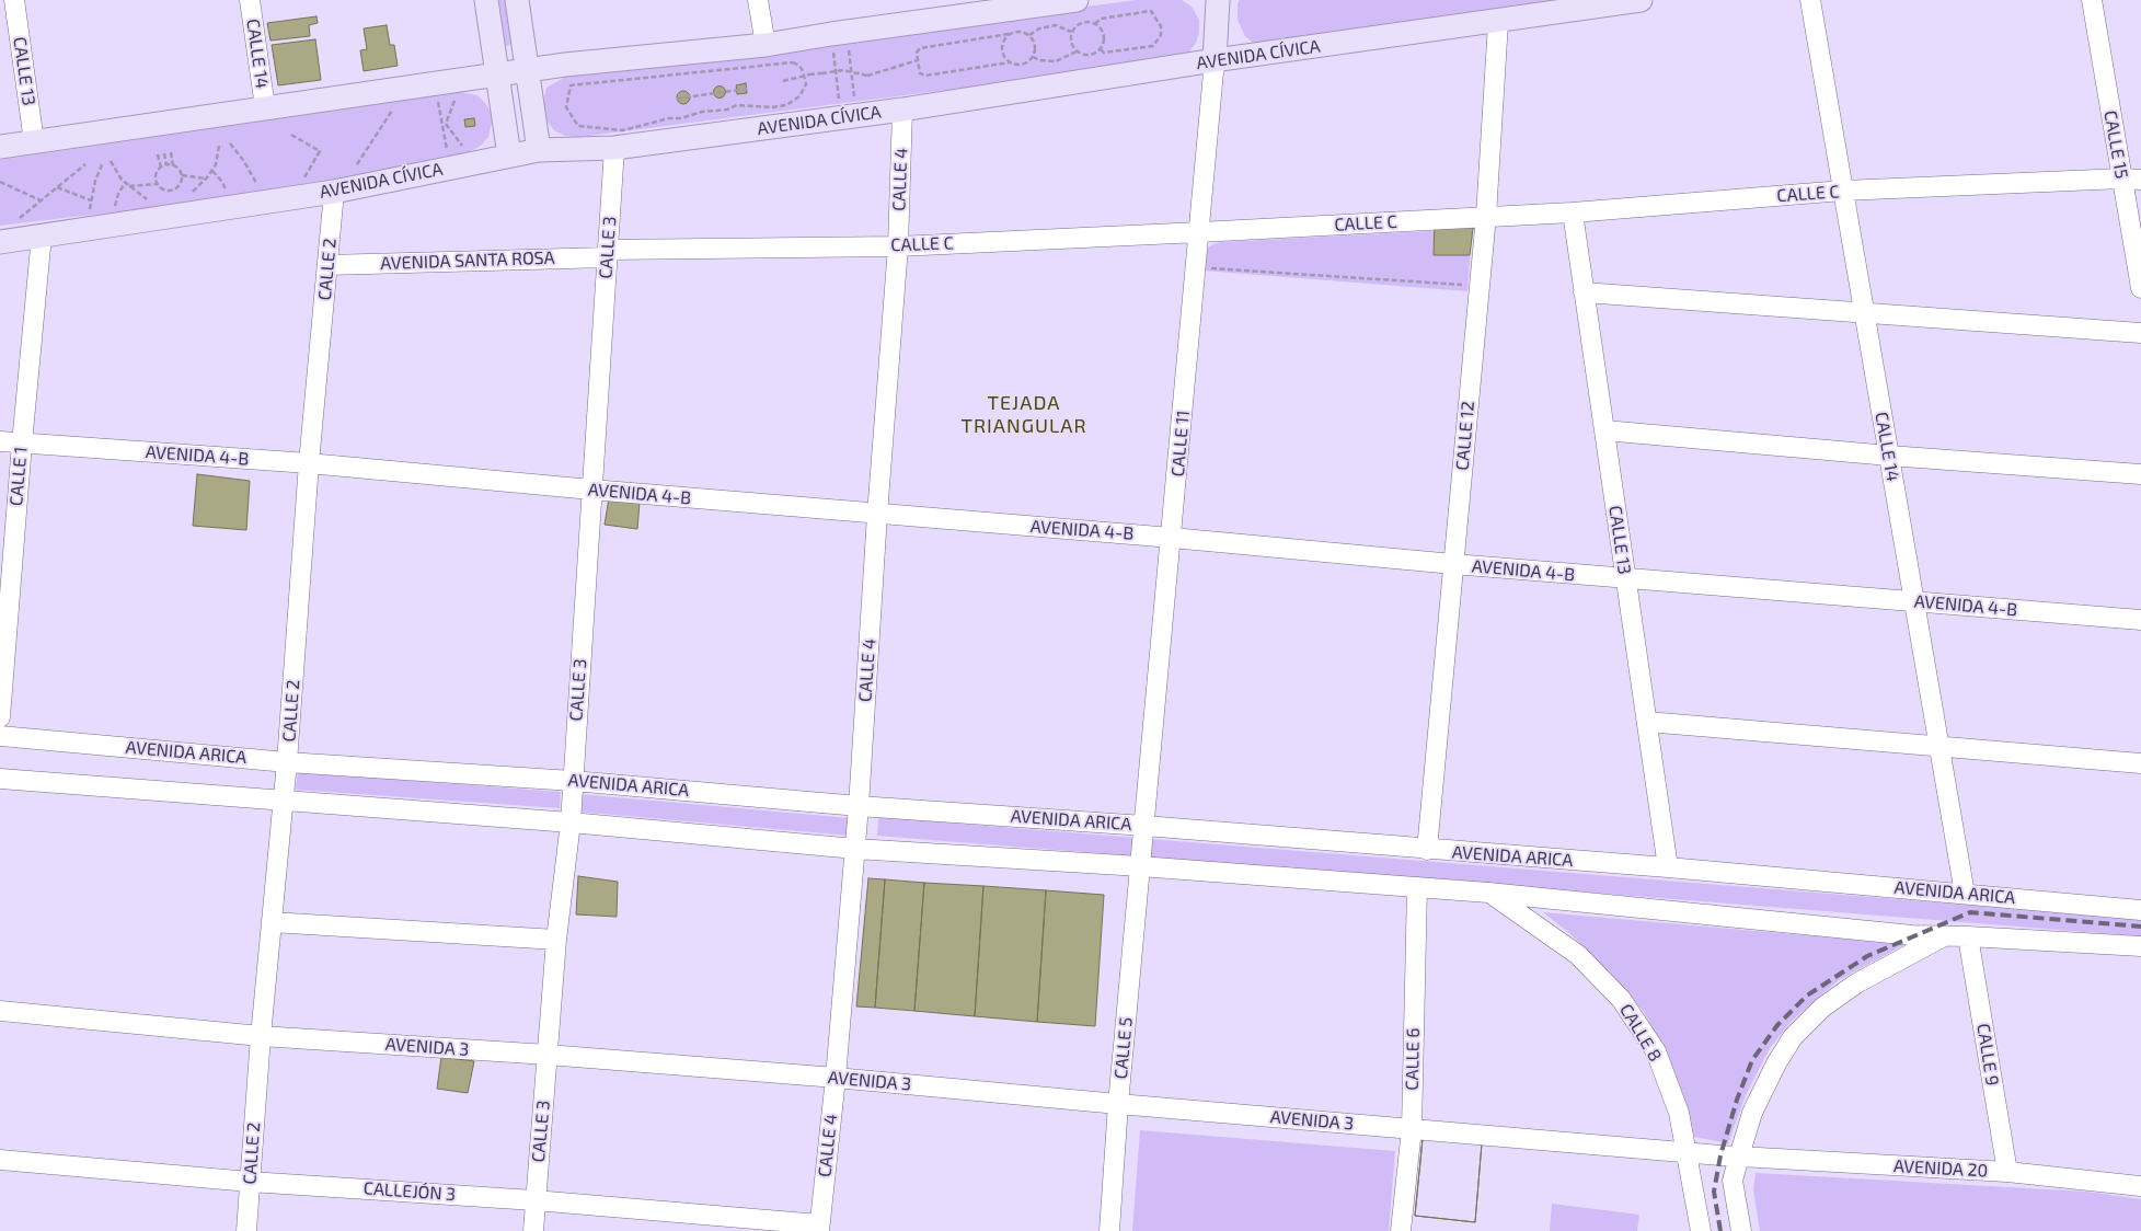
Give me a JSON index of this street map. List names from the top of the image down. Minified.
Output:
{"streets":{"main road":["AVENIDA CÍVICA"],"street":["CALLE 14","CALLE 13","CALLE 15","CALLE 4","CALLE C","CALLE 3","AVENIDA SANTA ROSA","CALLE 2","CALLE 12","CALLE 11","AVENIDA 4-B","CALLE 1","AVENIDA ARICA","CALLE 8","AVENIDA 3","CALLE 5","CALLE 9","CALLE 6","AVENIDA 20","CALLEJÓN 3"]},"crossings":[["CALLE 14","CALLE C"],["CALLE 14","AVENIDA 4-B"],["CALLE 14","AVENIDA ARICA"],["AVENIDA CÍVICA","CALLE 4"],["AVENIDA CÍVICA","CALLE 3"],["AVENIDA CÍVICA","CALLE 2"],["AVENIDA CÍVICA","CALLE 12"],["AVENIDA CÍVICA","CALLE 11"],["AVENIDA CÍVICA","CALLE 1"],["CALLE 13","CALLE C"],["CALLE 13","AVENIDA 4-B"],["CALLE 13","AVENIDA ARICA"],["CALLE 15","CALLE C"],["CALLE 4","CALLE C"],["CALLE 4","AVENIDA 4-B"],["CALLE 4","AVENIDA ARICA"],["CALLE 4","AVENIDA 3"],["CALLE 4","CALLEJÓN 3"],["CALLE C","CALLE 3"],["CALLE C","AVENIDA SANTA ROSA"],["CALLE C","CALLE 12"],["CALLE C","CALLE 11"],["CALLE 3","AVENIDA SANTA ROSA"],["CALLE 3","AVENIDA 4-B"],["CALLE 3","AVENIDA ARICA"],["CALLE 3","AVENIDA 3"],["CALLE 3","CALLEJÓN 3"],["AVENIDA SANTA ROSA","CALLE 2"],["CALLE 2","AVENIDA 4-B"],["CALLE 2","AVENIDA ARICA"],["CALLE 2","AVENIDA 3"],["CALLE 2","CALLEJÓN 3"],["CALLE 12","AVENIDA 4-B"],["CALLE 12","AVENIDA ARICA"],["CALLE 11","AVENIDA 4-B"],["CALLE 11","AVENIDA ARICA"],["CALLE 11","CALLE 5"],["AVENIDA 4-B","CALLE 1"],["AVENIDA ARICA","CALLE 5"],["CALLE 8","AVENIDA 3"],["AVENIDA 3","CALLE 5"],["AVENIDA 3","CALLE 6"],["AVENIDA 3","AVENIDA 20"],["CALLE 9","AVENIDA 20"]],"districts":["TEJADA TRIANGULAR"]}
